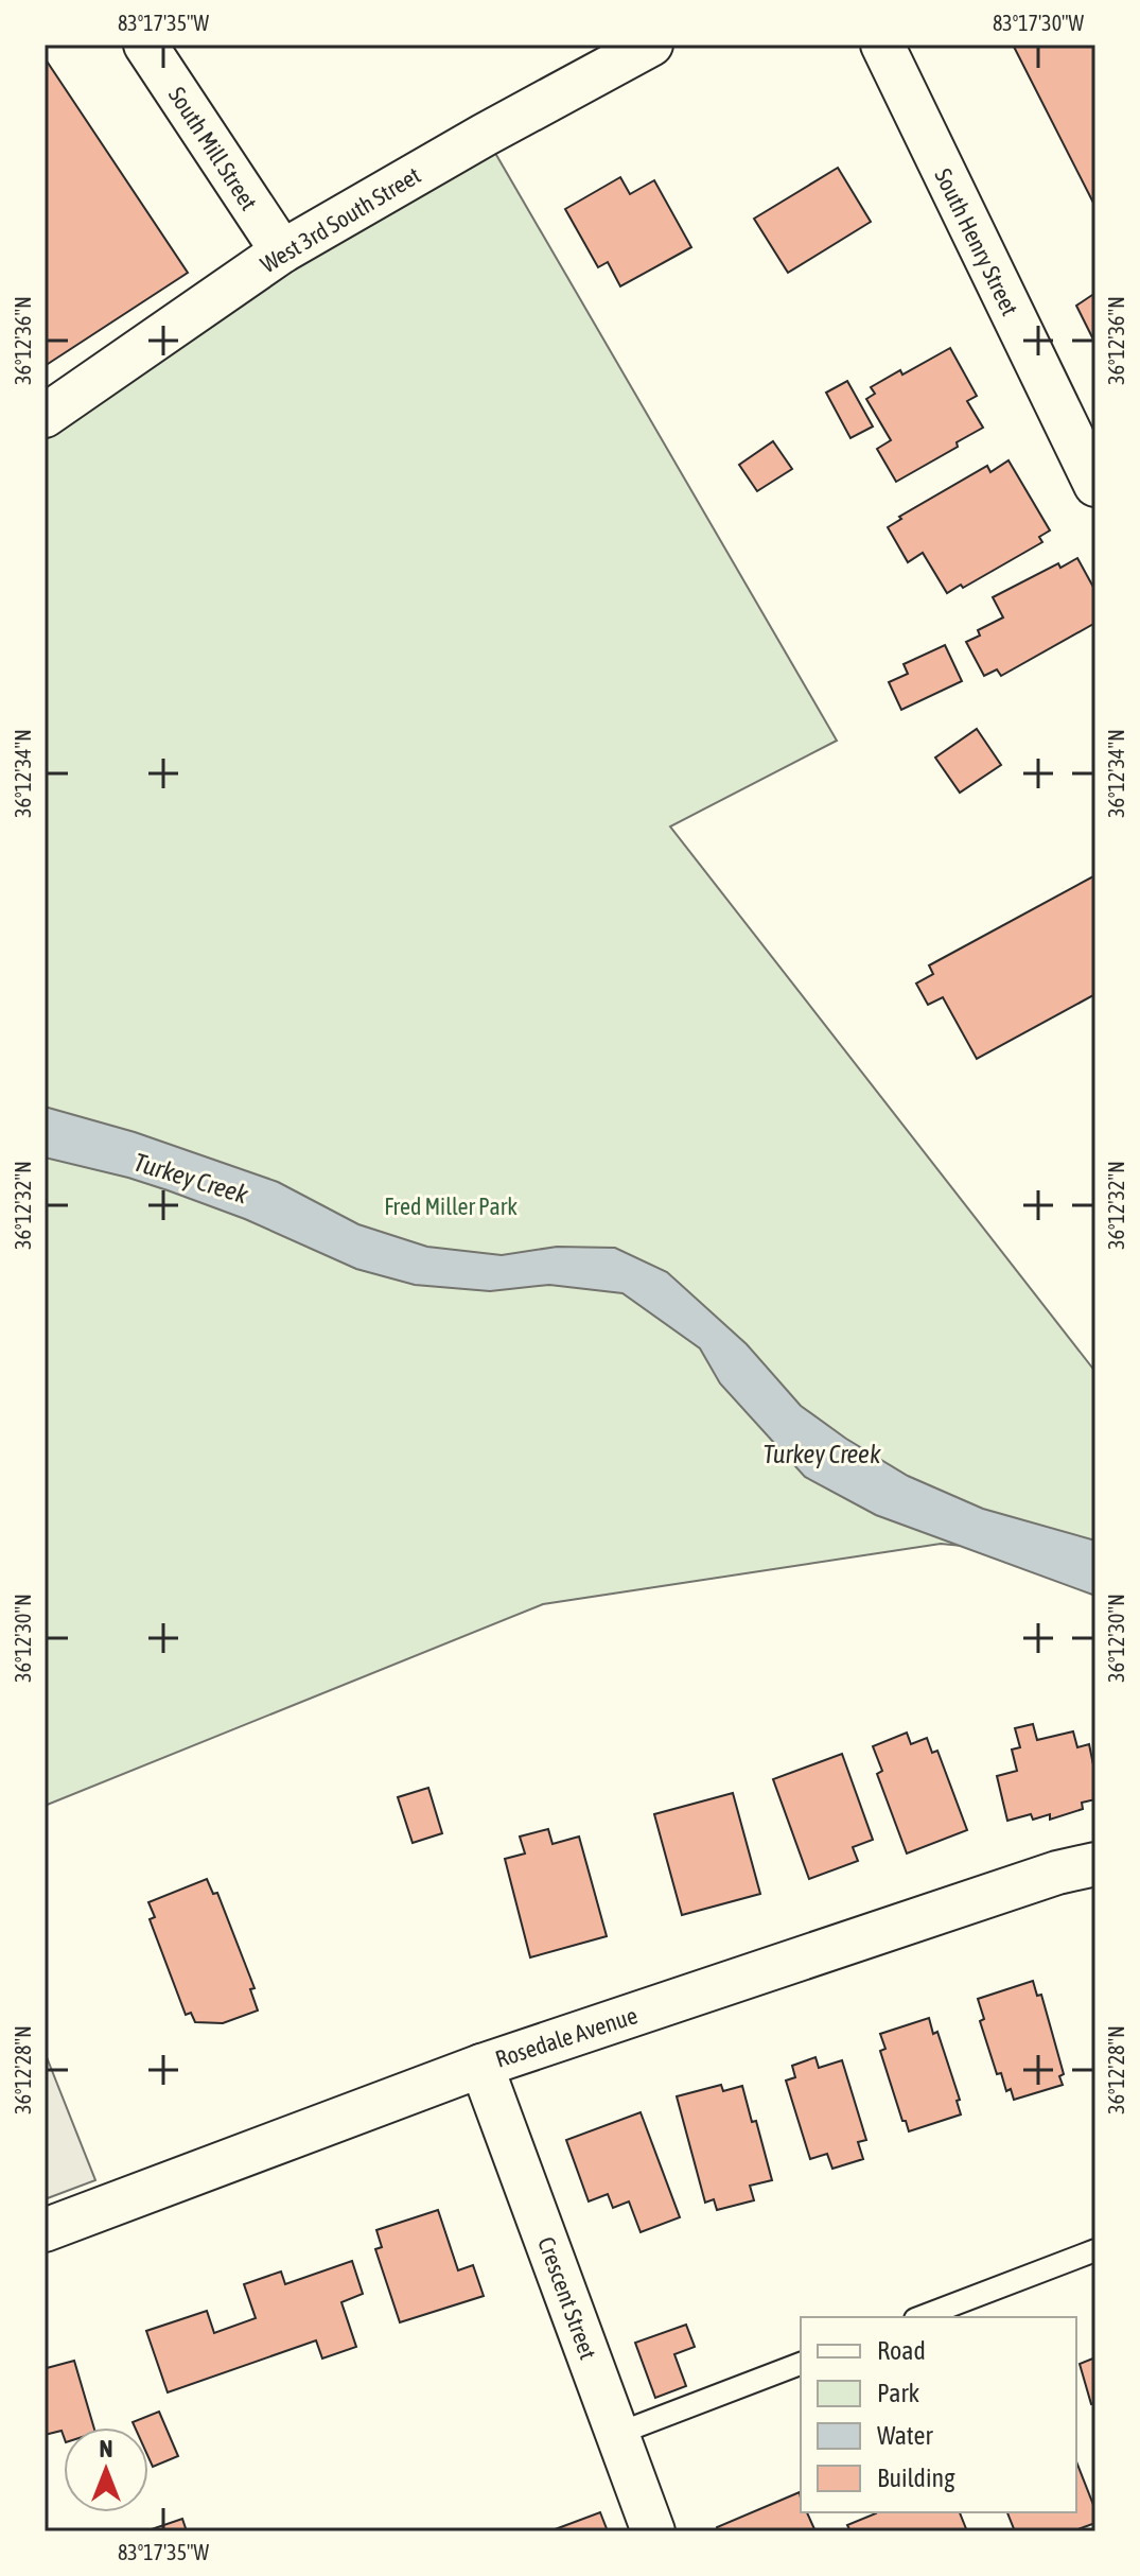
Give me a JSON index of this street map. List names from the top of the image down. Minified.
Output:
{"streets":{"street":["South Mill Street","West 3rd South Street","South Henry Street","Rosedale Avenue","Crescent Street"]},"crossings":[["South Mill Street","West 3rd South Street"],["Rosedale Avenue","Crescent Street"]],"water":["Turkey Creek"],"parks":["Fred Miller Park"],"legend":["Road","Park","Water","Building"],"north":"top","coordinates":["83°17'35\"W","83°17'30\"W","36°12'36\"N","36°12'34\"N","36°12'32\"N","36°12'30\"N","36°12'28\"N"]}
